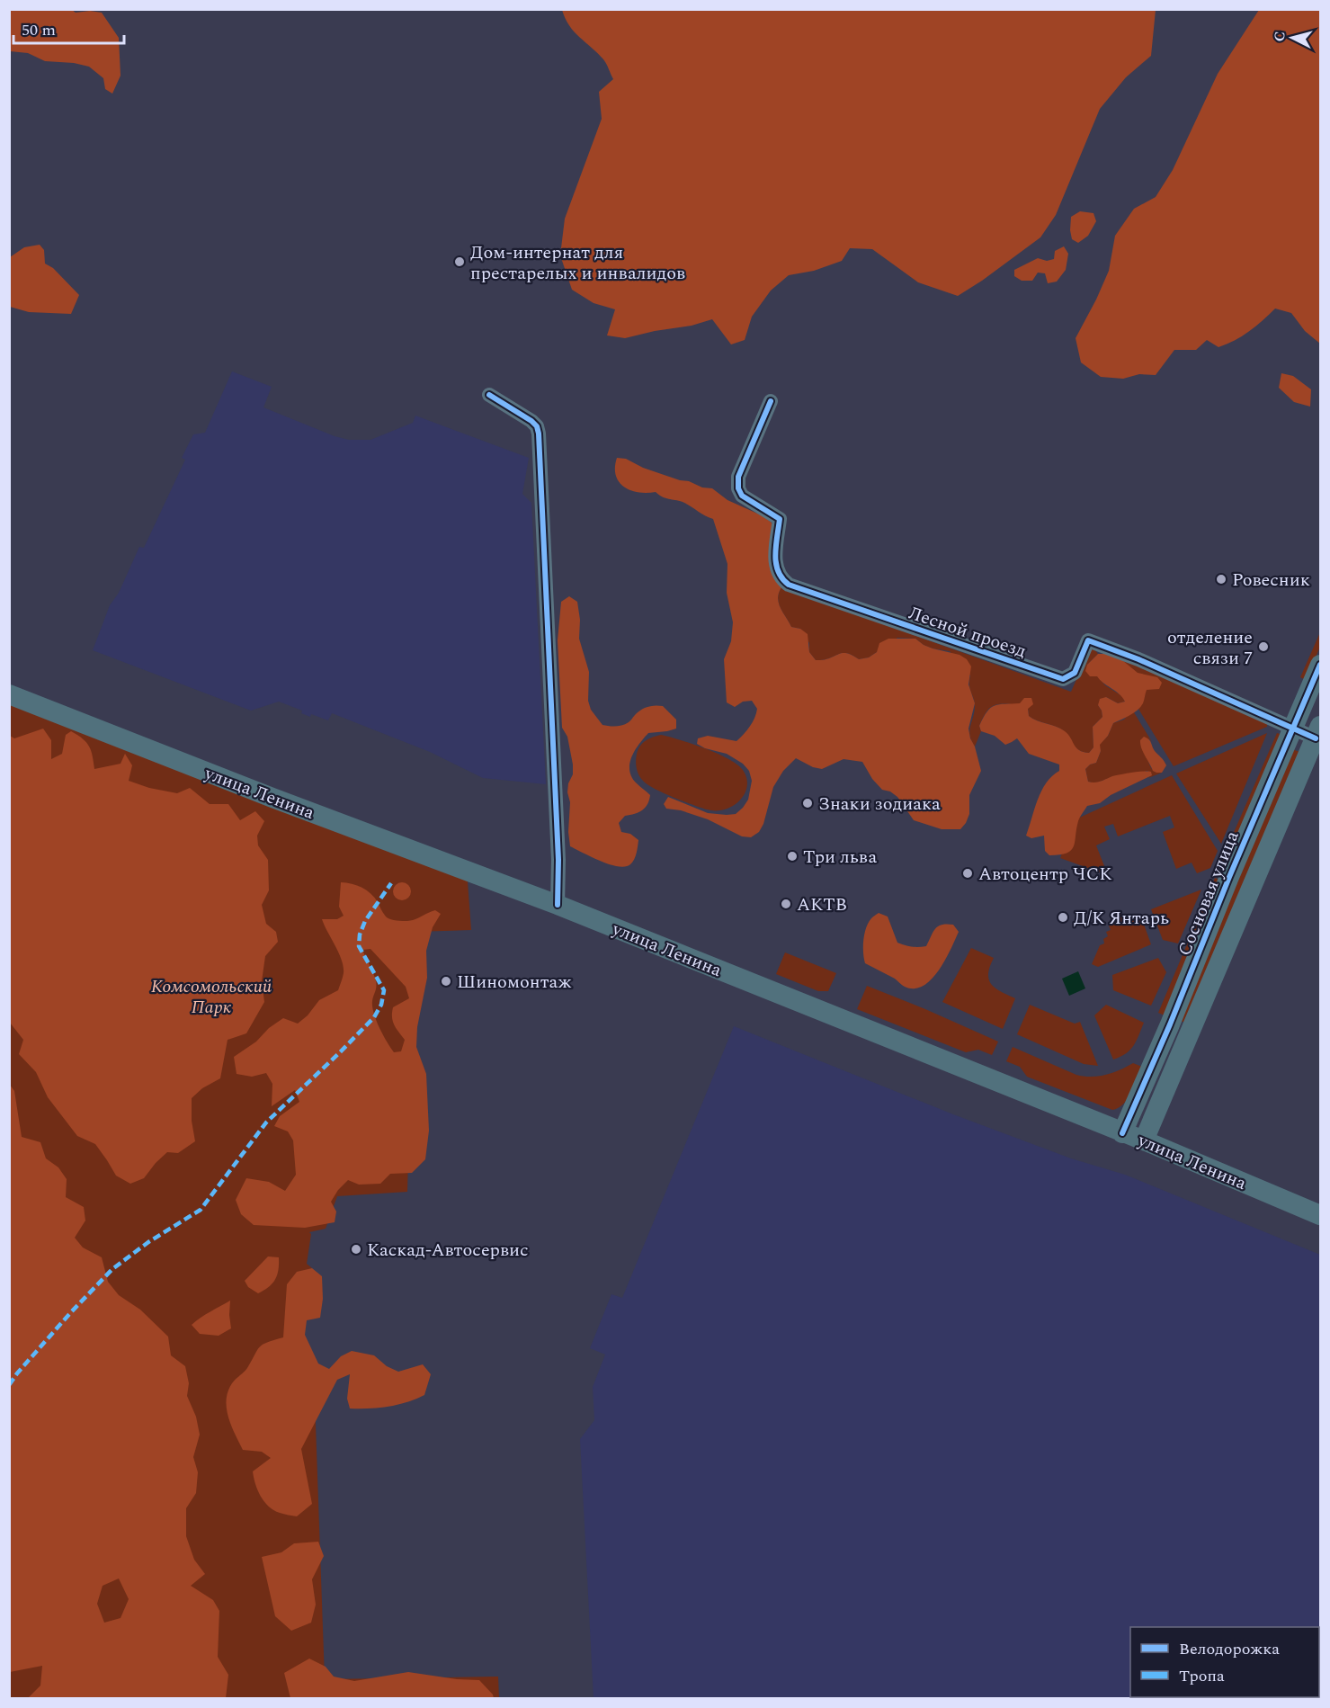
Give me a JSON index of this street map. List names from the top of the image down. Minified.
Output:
{"streets":{"main road":["улица Ленина","Сосновая улица"],"street":["Лесной проезд"]},"crossings":[["Лесной проезд","Сосновая улица"],["улица Ленина","Сосновая улица"]],"parks":["Комсомольский Парк"],"places":["Дом-интернат для престарелых и инвалидов","Ровесник","отделение связи 7","Знаки зодиака","Три льва","Автоцентр ЧСК","АКТВ","Д/К Янтарь","Шиномонтаж","Каскад-Автосервис"],"legend":["Велодорожка","Тропа"],"scale_bar":"50 m","north":"left"}
